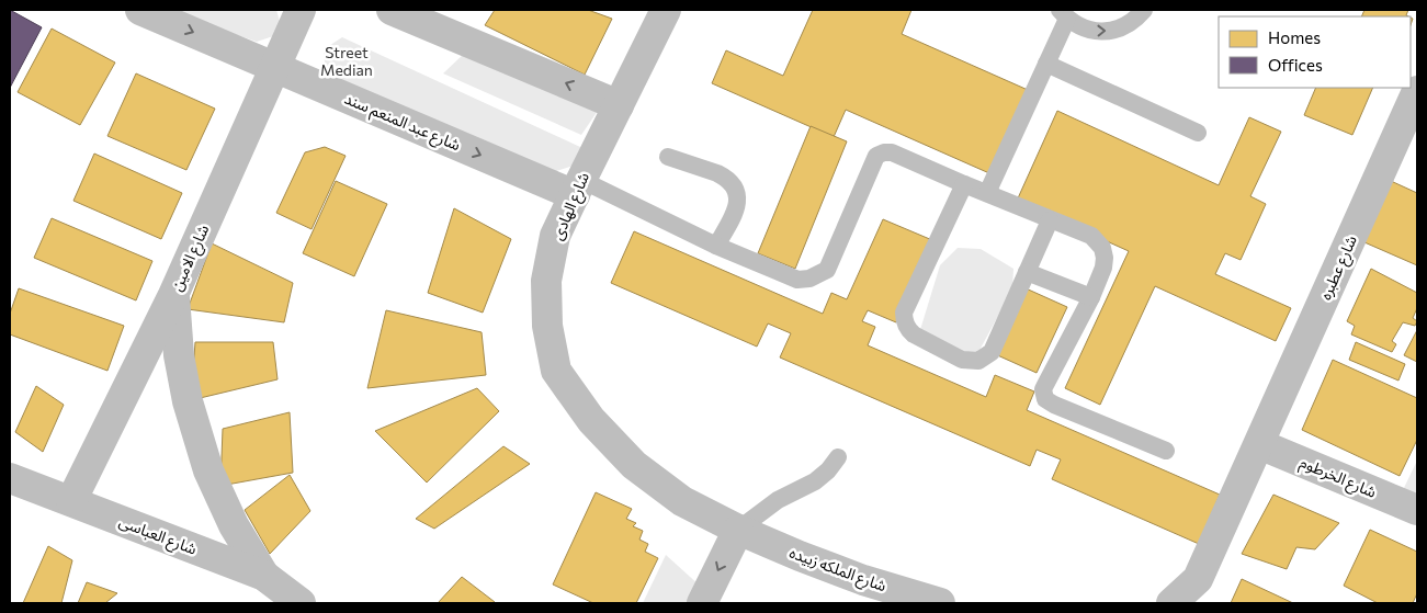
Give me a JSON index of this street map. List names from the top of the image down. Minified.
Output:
{"streets":{"street":["شارع عبد المنعم سند","شارع الهادى","شارع الامين","شارع عطبره","شارع الخرطوم","شارع العباسى","شارع الملكه زبيده"]},"crossings":[["شارع عبد المنعم سند","شارع الهادى"],["شارع عبد المنعم سند","شارع الامين"],["شارع الهادى","شارع الملكه زبيده"],["شارع الامين","شارع العباسى"],["شارع عطبره","شارع الخرطوم"]],"parks":["Street Median"],"legend":["Homes","Offices"]}
